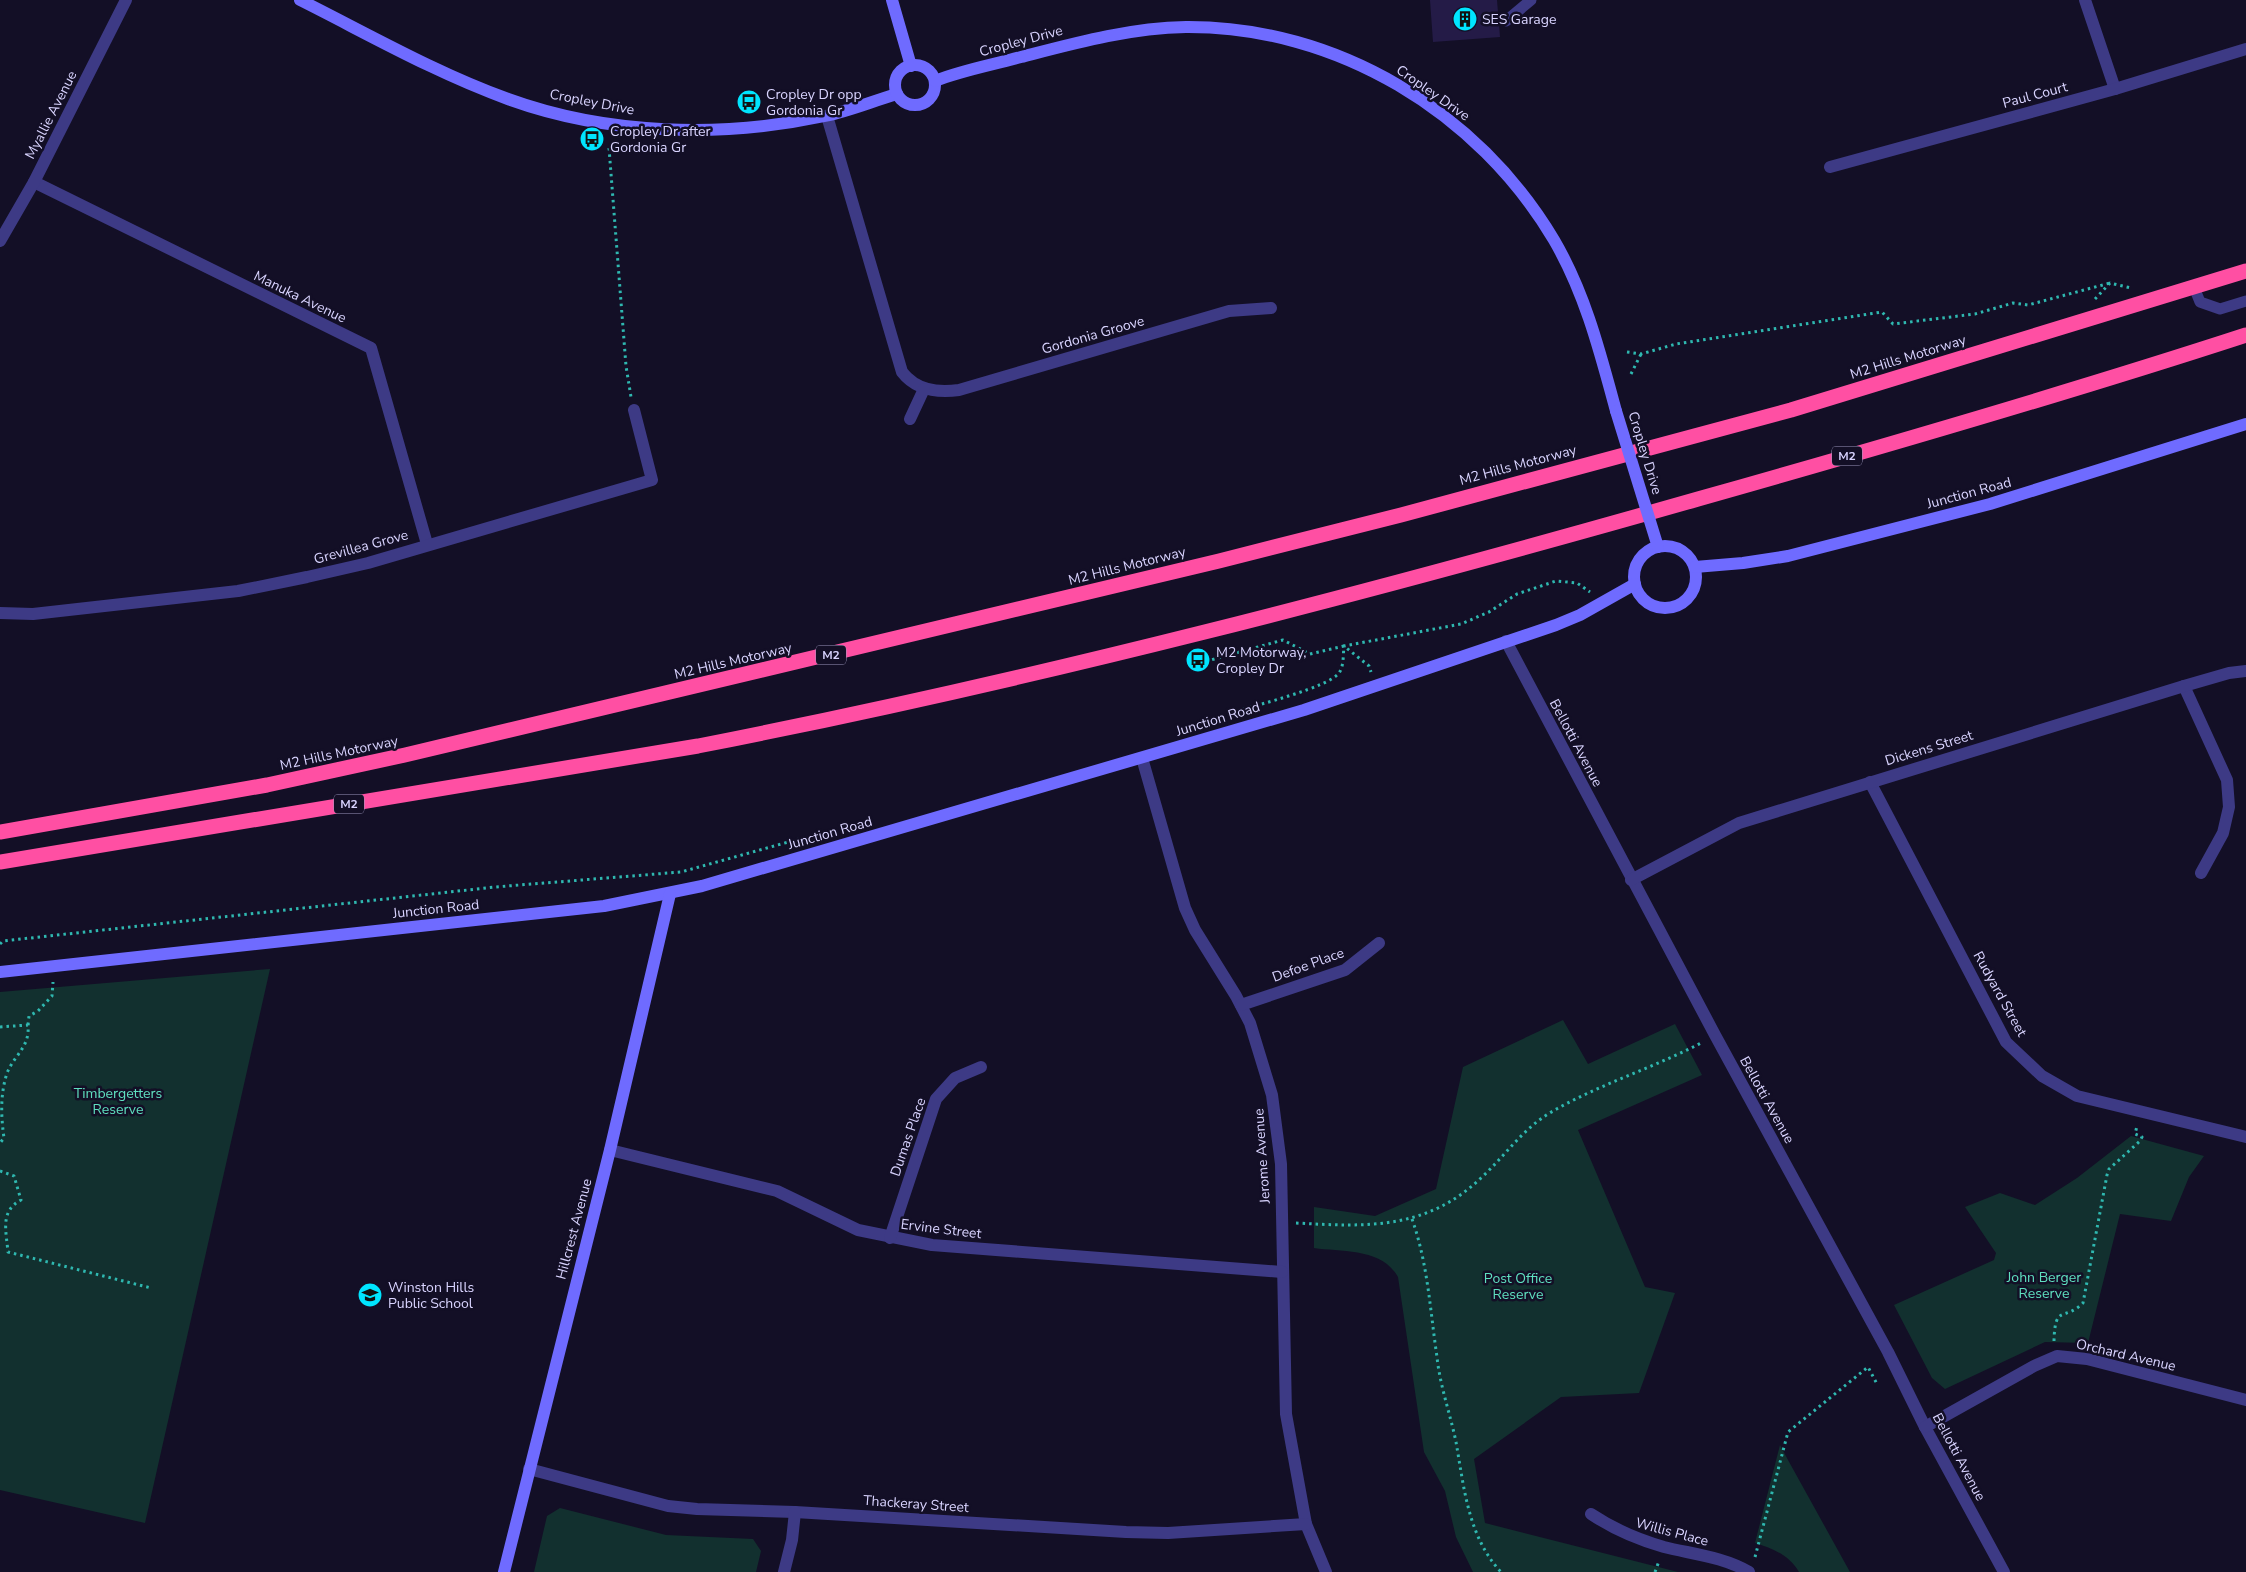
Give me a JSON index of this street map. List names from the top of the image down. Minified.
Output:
{"streets":{"highway":["M2 Hills Motorway","M2"],"street":["Cropley Drive","Paul Court","Myallie Avenue","Manuka Avenue","Gordonia Groove","Junction Road","Grevillea Grove","Bellotti Avenue","Dickens Street","Defoe Place","Rudyard Street","Dumas Place","Jerome Avenue","Hillcrest Avenue","Ervine Street","Orchard Avenue","Thackeray Street","Willis Place"]},"crossings":[["Cropley Drive","Junction Road"],["Myallie Avenue","Manuka Avenue"],["Manuka Avenue","Grevillea Grove"],["Junction Road","Bellotti Avenue"],["Junction Road","Jerome Avenue"],["Junction Road","Hillcrest Avenue"],["Bellotti Avenue","Dickens Street"],["Bellotti Avenue","Orchard Avenue"],["Dickens Street","Rudyard Street"],["Defoe Place","Jerome Avenue"],["Dumas Place","Ervine Street"],["Jerome Avenue","Ervine Street"],["Jerome Avenue","Thackeray Street"],["Hillcrest Avenue","Ervine Street"],["Hillcrest Avenue","Thackeray Street"]],"parks":["Timbergetters Reserve","John Berger Reserve","Post Office Reserve"],"places":{"building":["SES Garage"],"bus stop":["Cropley Dr opp Gordonia Gr","Cropley Dr after Gordonia Gr","M2 Motorway, Cropley Dr"],"school or university":["Winston Hills Public School"]}}
